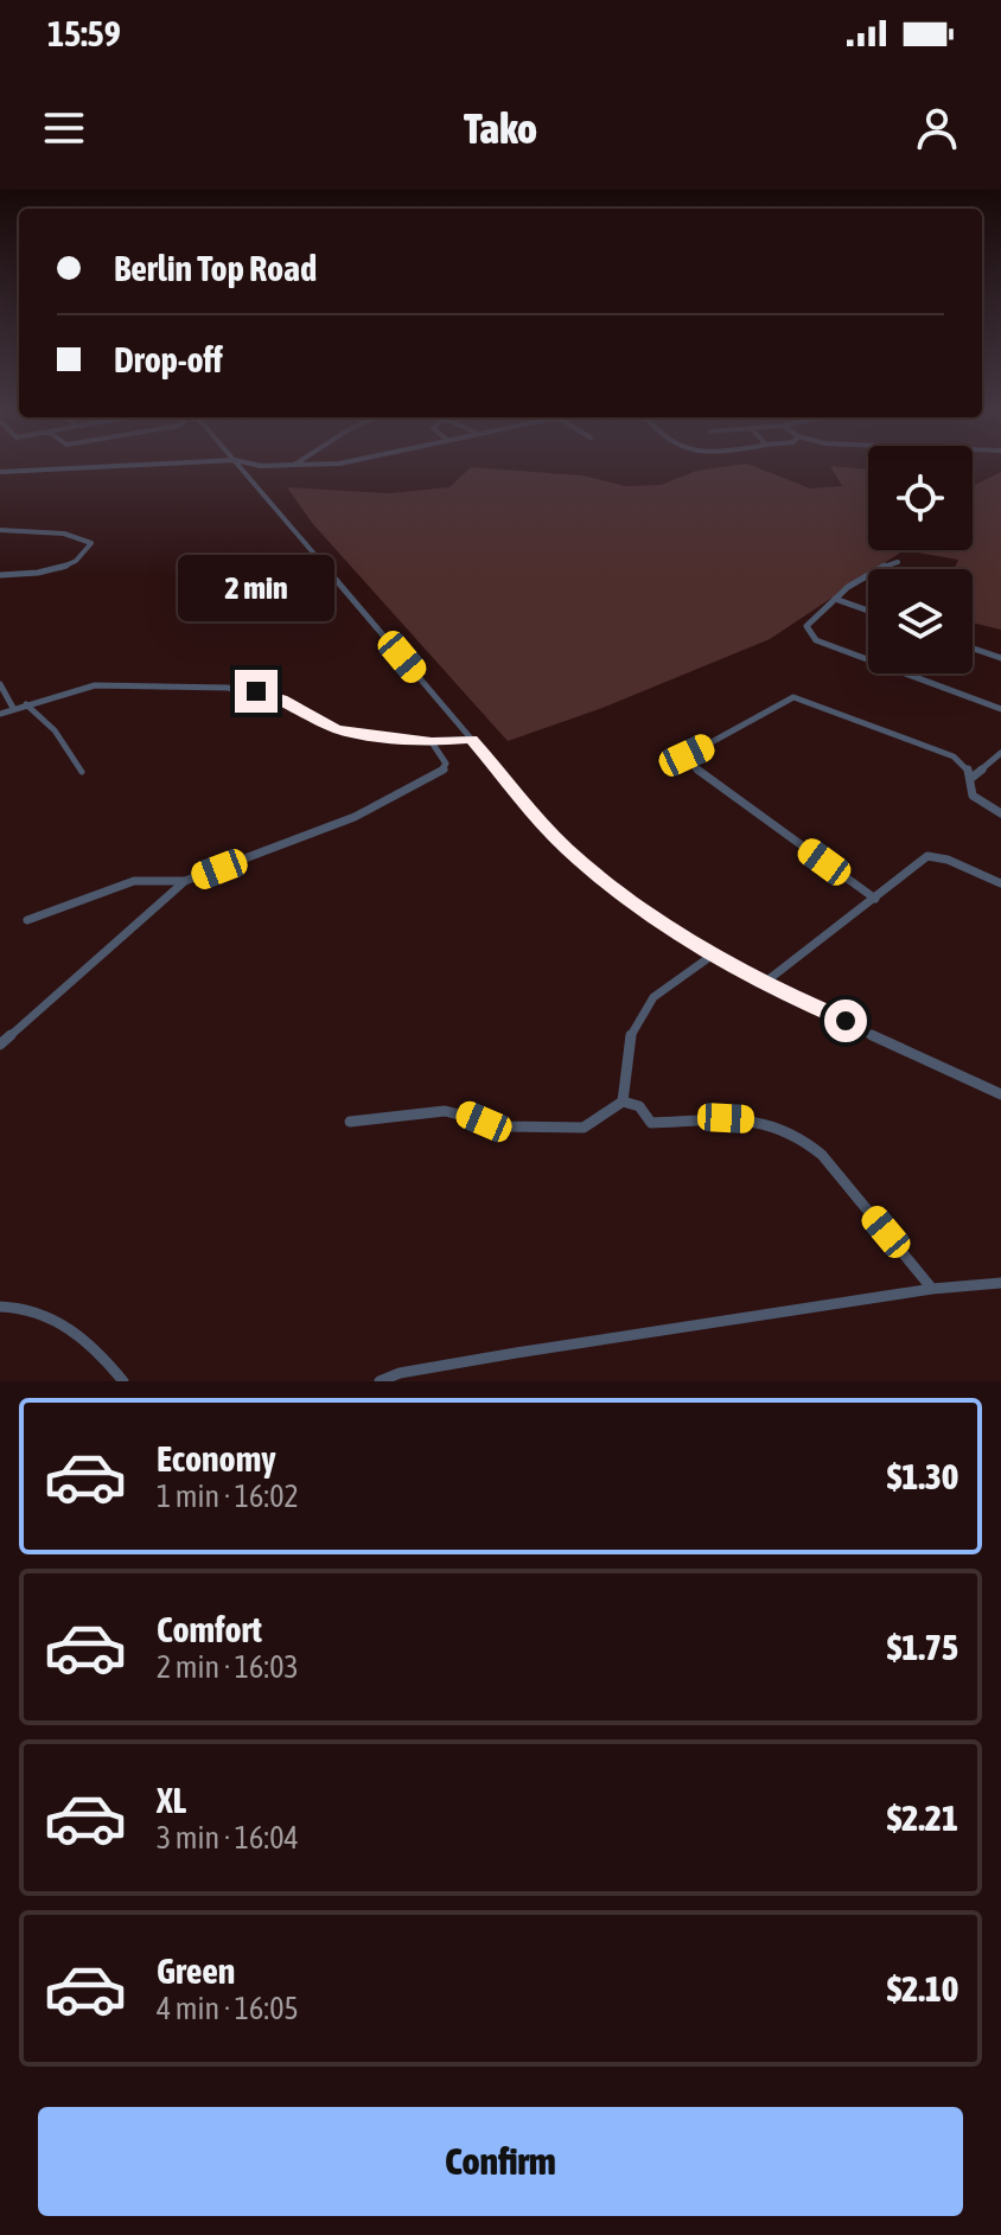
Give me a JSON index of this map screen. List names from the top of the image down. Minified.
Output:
{"page":{"status":"15:59","header":"Tako","banner":["Berlin Top Road","Drop-off"],"bubble":"2 min","list":[{"name":"Economy","note":"1 min · 16:02","value":"$1.30"},{"name":"Comfort","note":"2 min · 16:03","value":"$1.75"},{"name":"XL","note":"3 min · 16:04","value":"$2.21"},{"name":"Green","note":"4 min · 16:05","value":"$2.10"}],"buttons":"Confirm"}}
